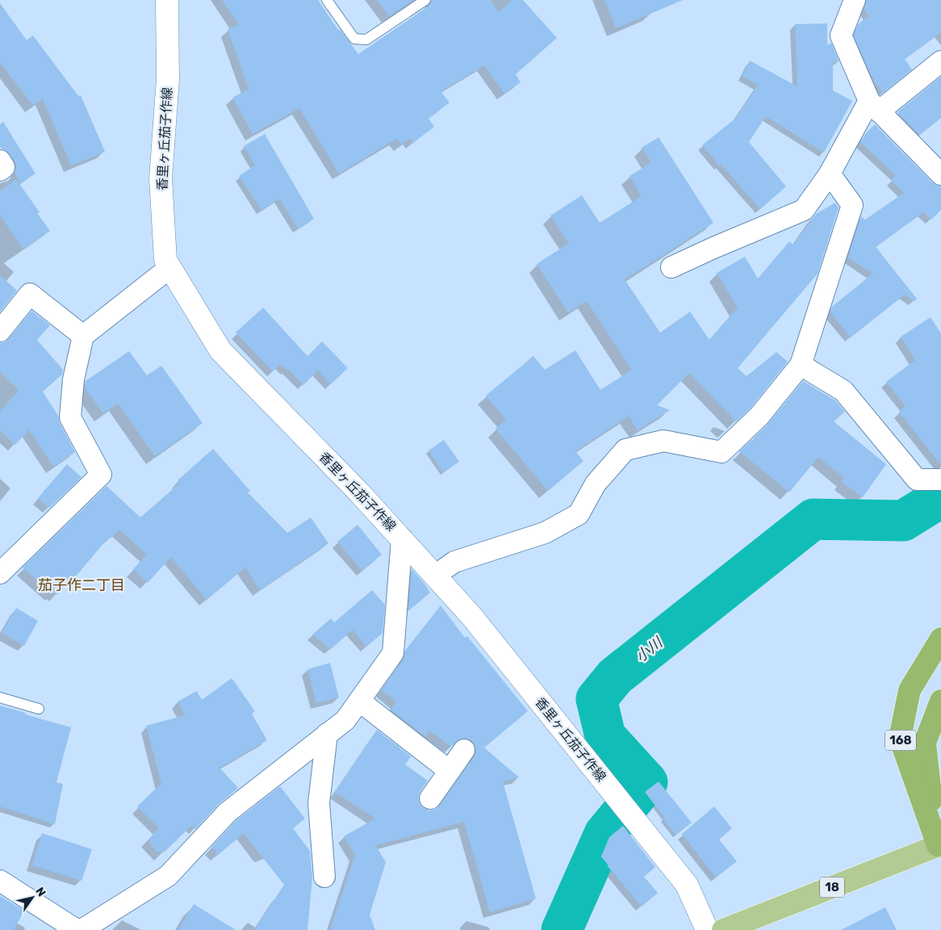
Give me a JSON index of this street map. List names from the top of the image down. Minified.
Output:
{"streets":{"highway":["168"],"main road":["18"],"street":["香里ヶ丘茄子作線"]},"crossings":[["168","18"]],"districts":["茄子作二丁目"],"water":["小川"],"north":"top right"}
